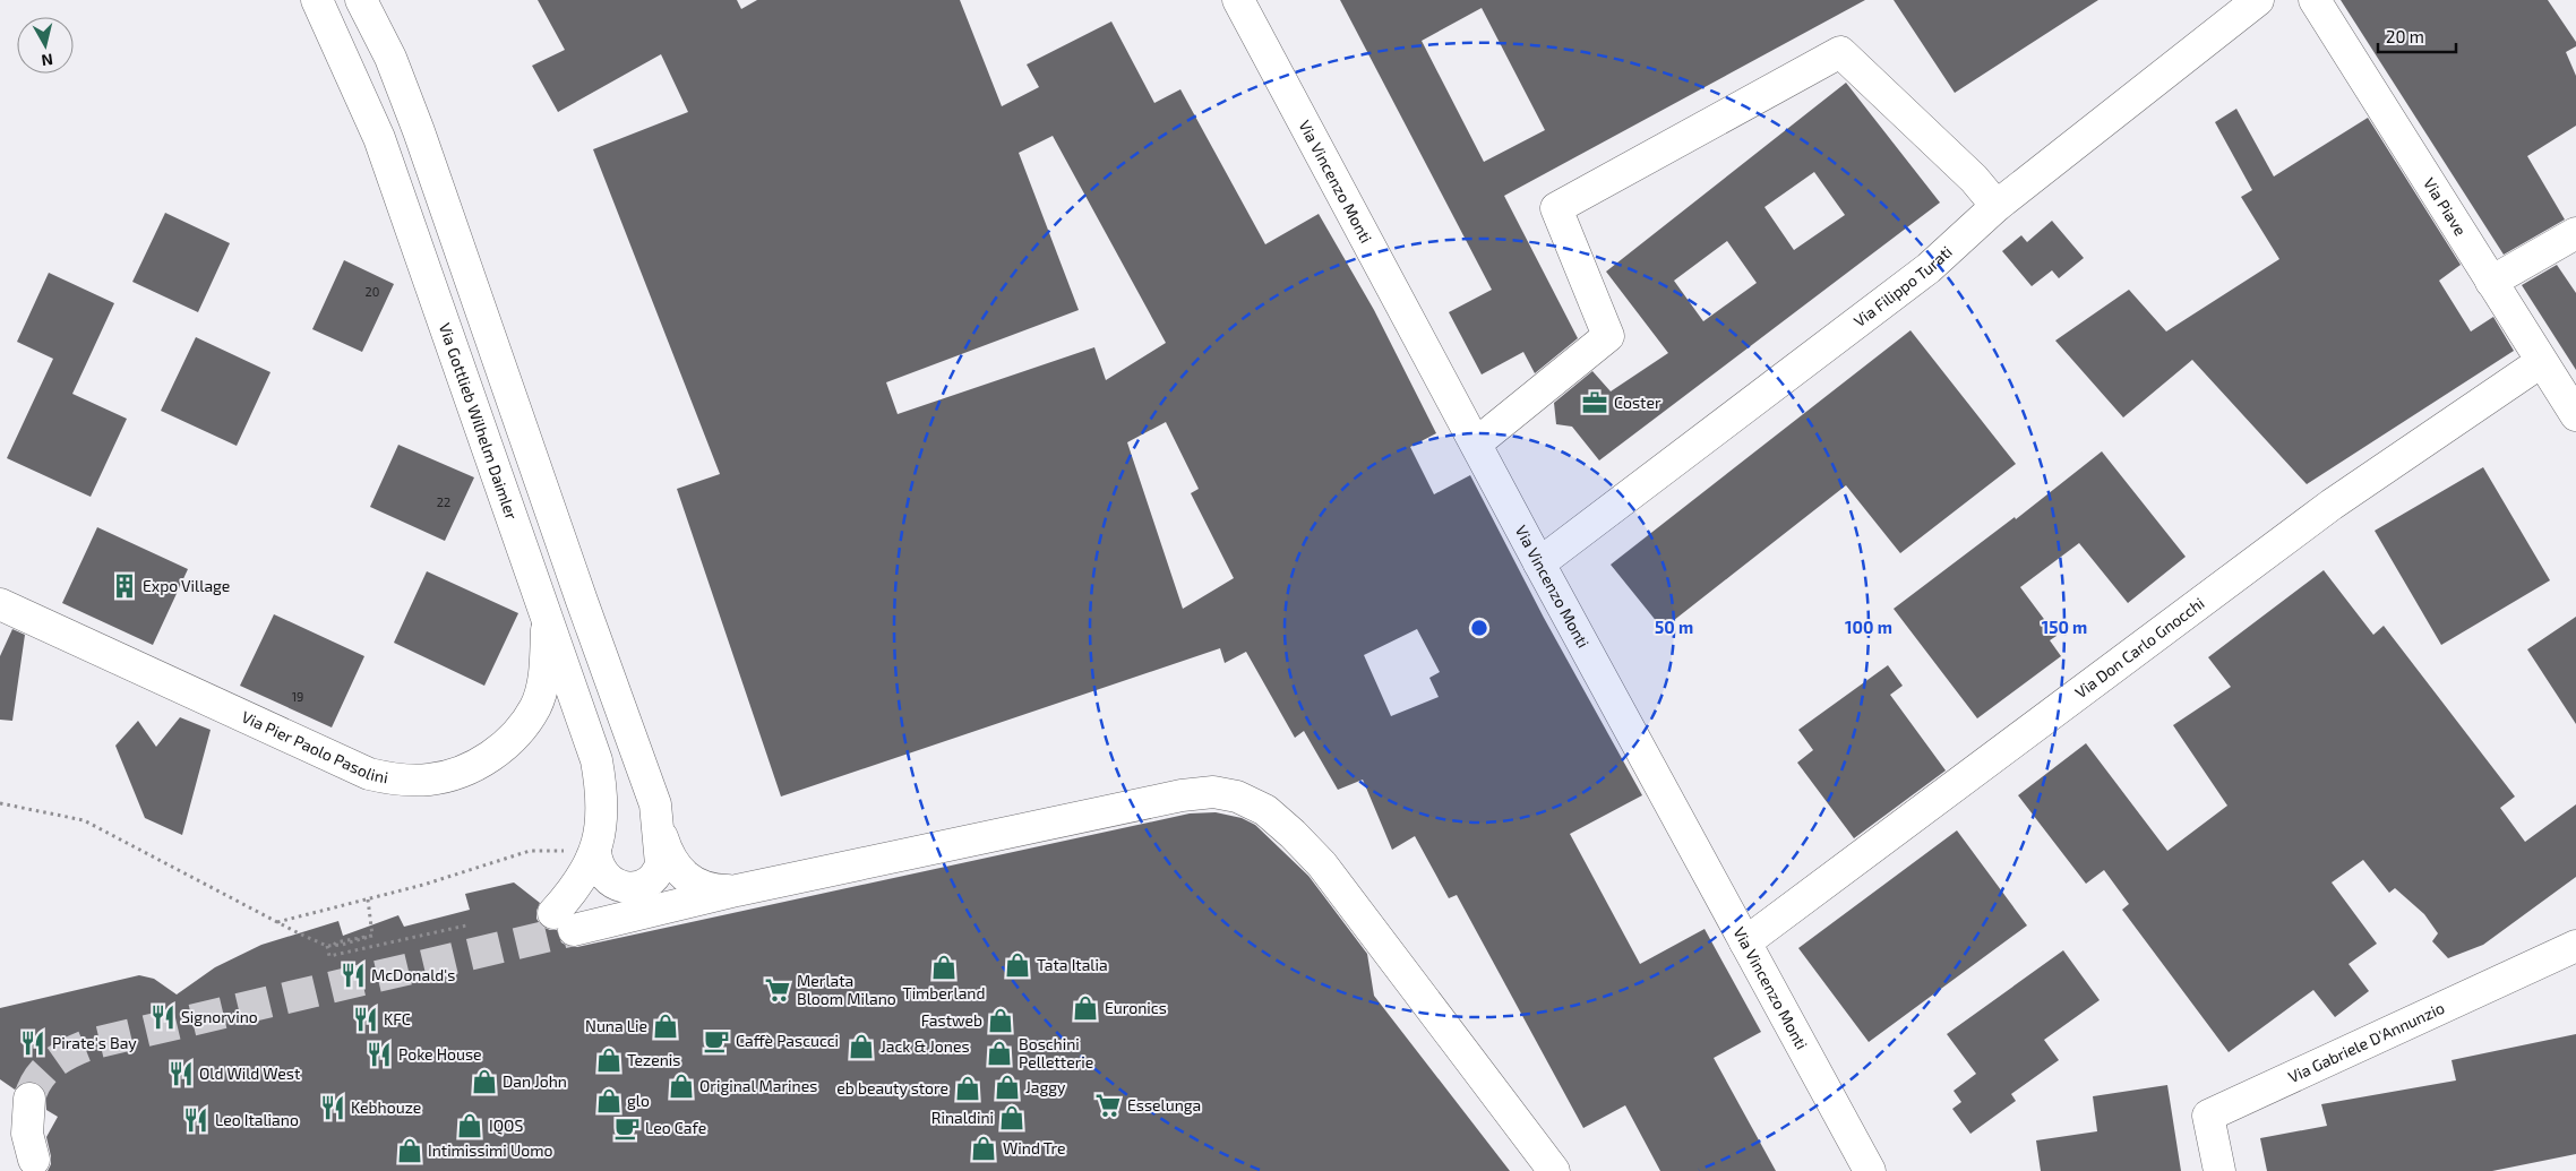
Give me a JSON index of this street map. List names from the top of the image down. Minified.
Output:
{"streets":{"street":["Via Vincenzo Monti","Via Piave","Via Filippo Turati","Via Gottlieb Wilhelm Daimler","Via Don Carlo Gnocchi","Via Pier Paolo Pasolini","Via Gabriele D'Annunzio"]},"crossings":[["Via Vincenzo Monti","Via Filippo Turati"],["Via Vincenzo Monti","Via Don Carlo Gnocchi"],["Via Piave","Via Don Carlo Gnocchi"],["Via Gottlieb Wilhelm Daimler","Via Pier Paolo Pasolini"]],"places":{"office":["Coster"],"building":["Expo Village"],"shop":["Tata Italia","Timberland","Euronics","Fastweb","Nuna Lie","Jack & Jones","Boschini Pelletterie","Tezenis","Dan John","Original Marines","Jaggy","eb beauty store","glo","Rinaldini","IQOS","Wind Tre","Intimissimi Uomo"],"restaurant":["McDonald's","Signorvino","KFC","Pirate's Bay","Poke House","Old Wild West","Kebhouze","Leo Italiano"],"supermarket":["Merlata Bloom Milano","Esselunga"],"cafe":["Caffè Pascucci","Leo Cafe"]},"house_numbers":["20","22","19"],"scale_bar":"20 m","north":"bottom","rings":["50 m","100 m","150 m"]}
